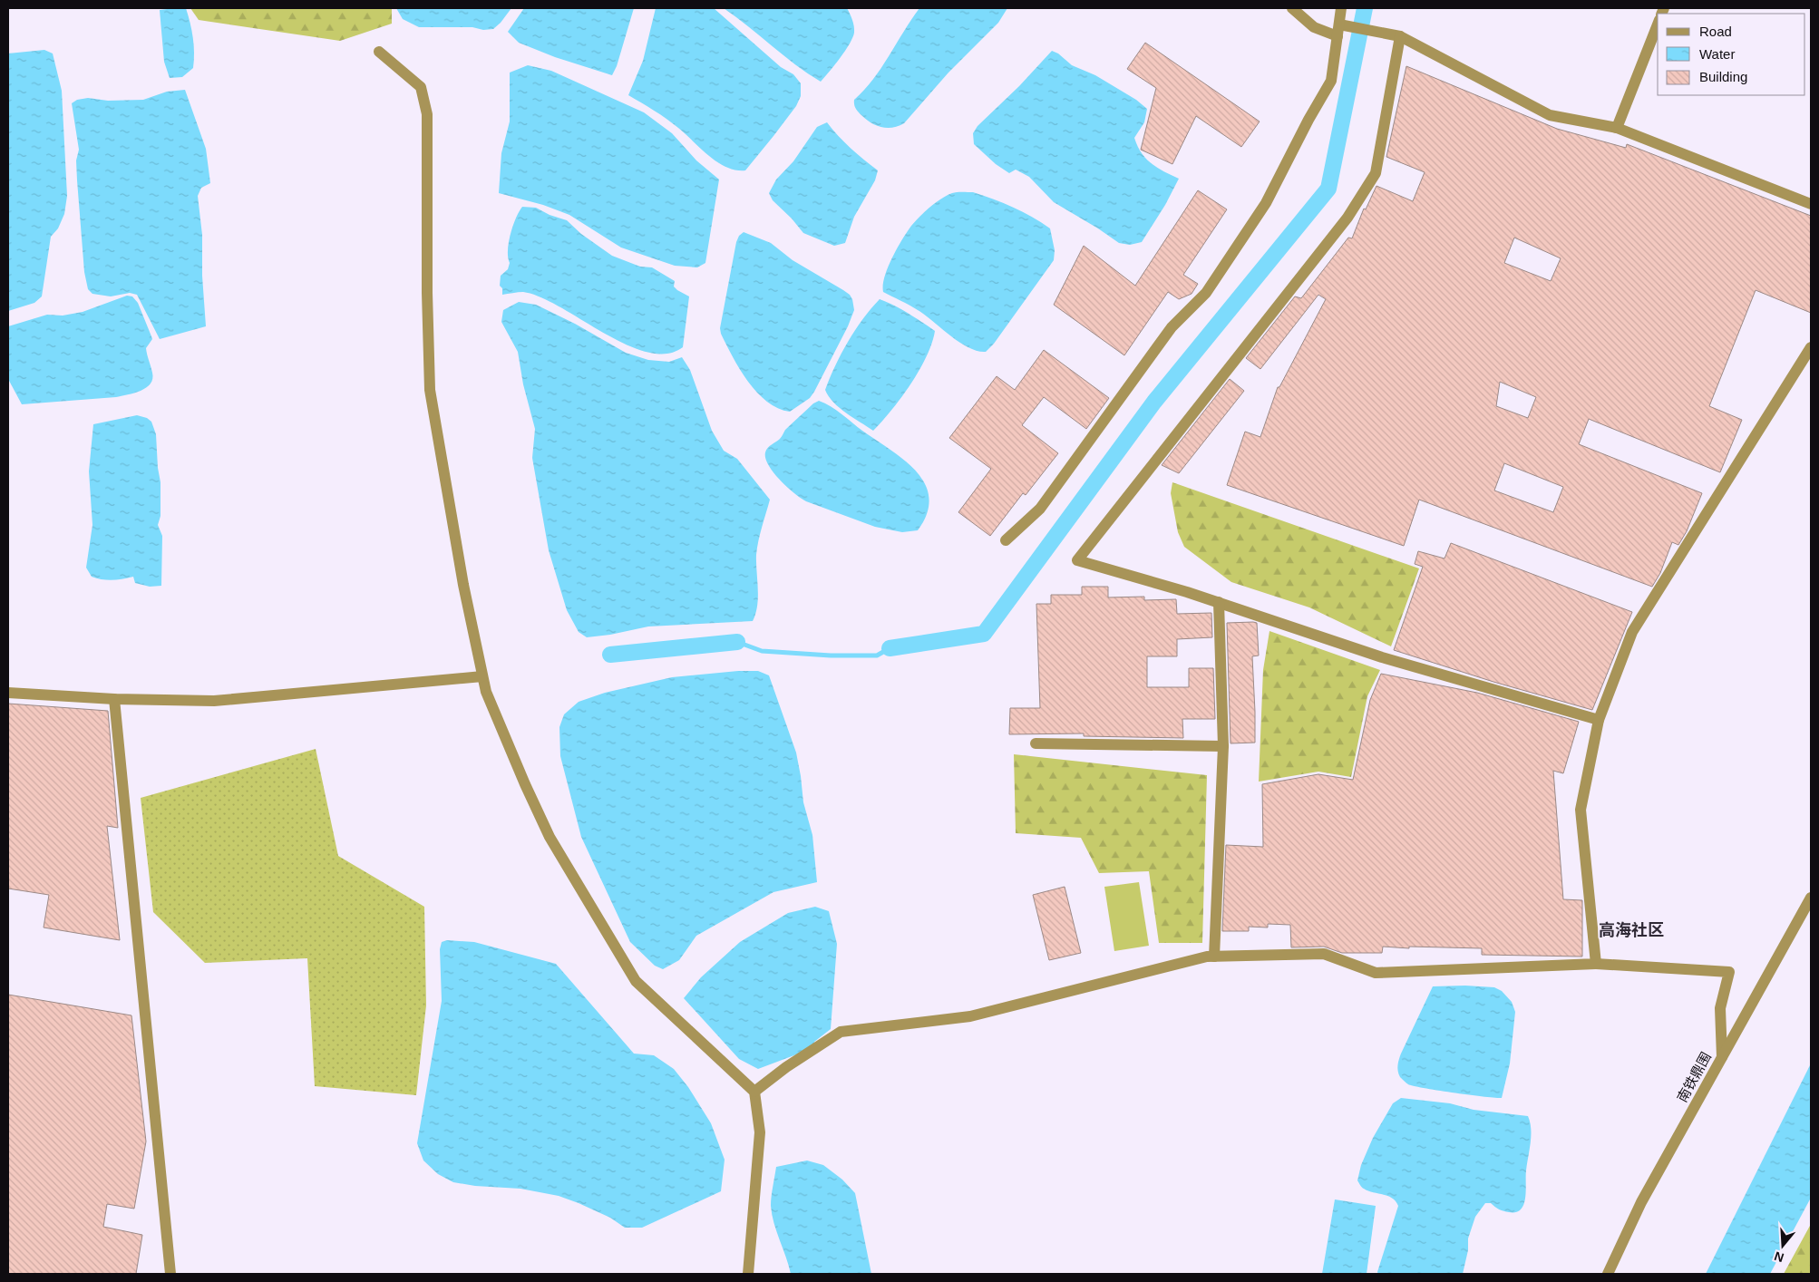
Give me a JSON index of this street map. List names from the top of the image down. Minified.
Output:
{"streets":{"street":["南铁鼎围"]},"districts":["高海社区"],"legend":["Road","Water","Building"],"north":"bottom"}
